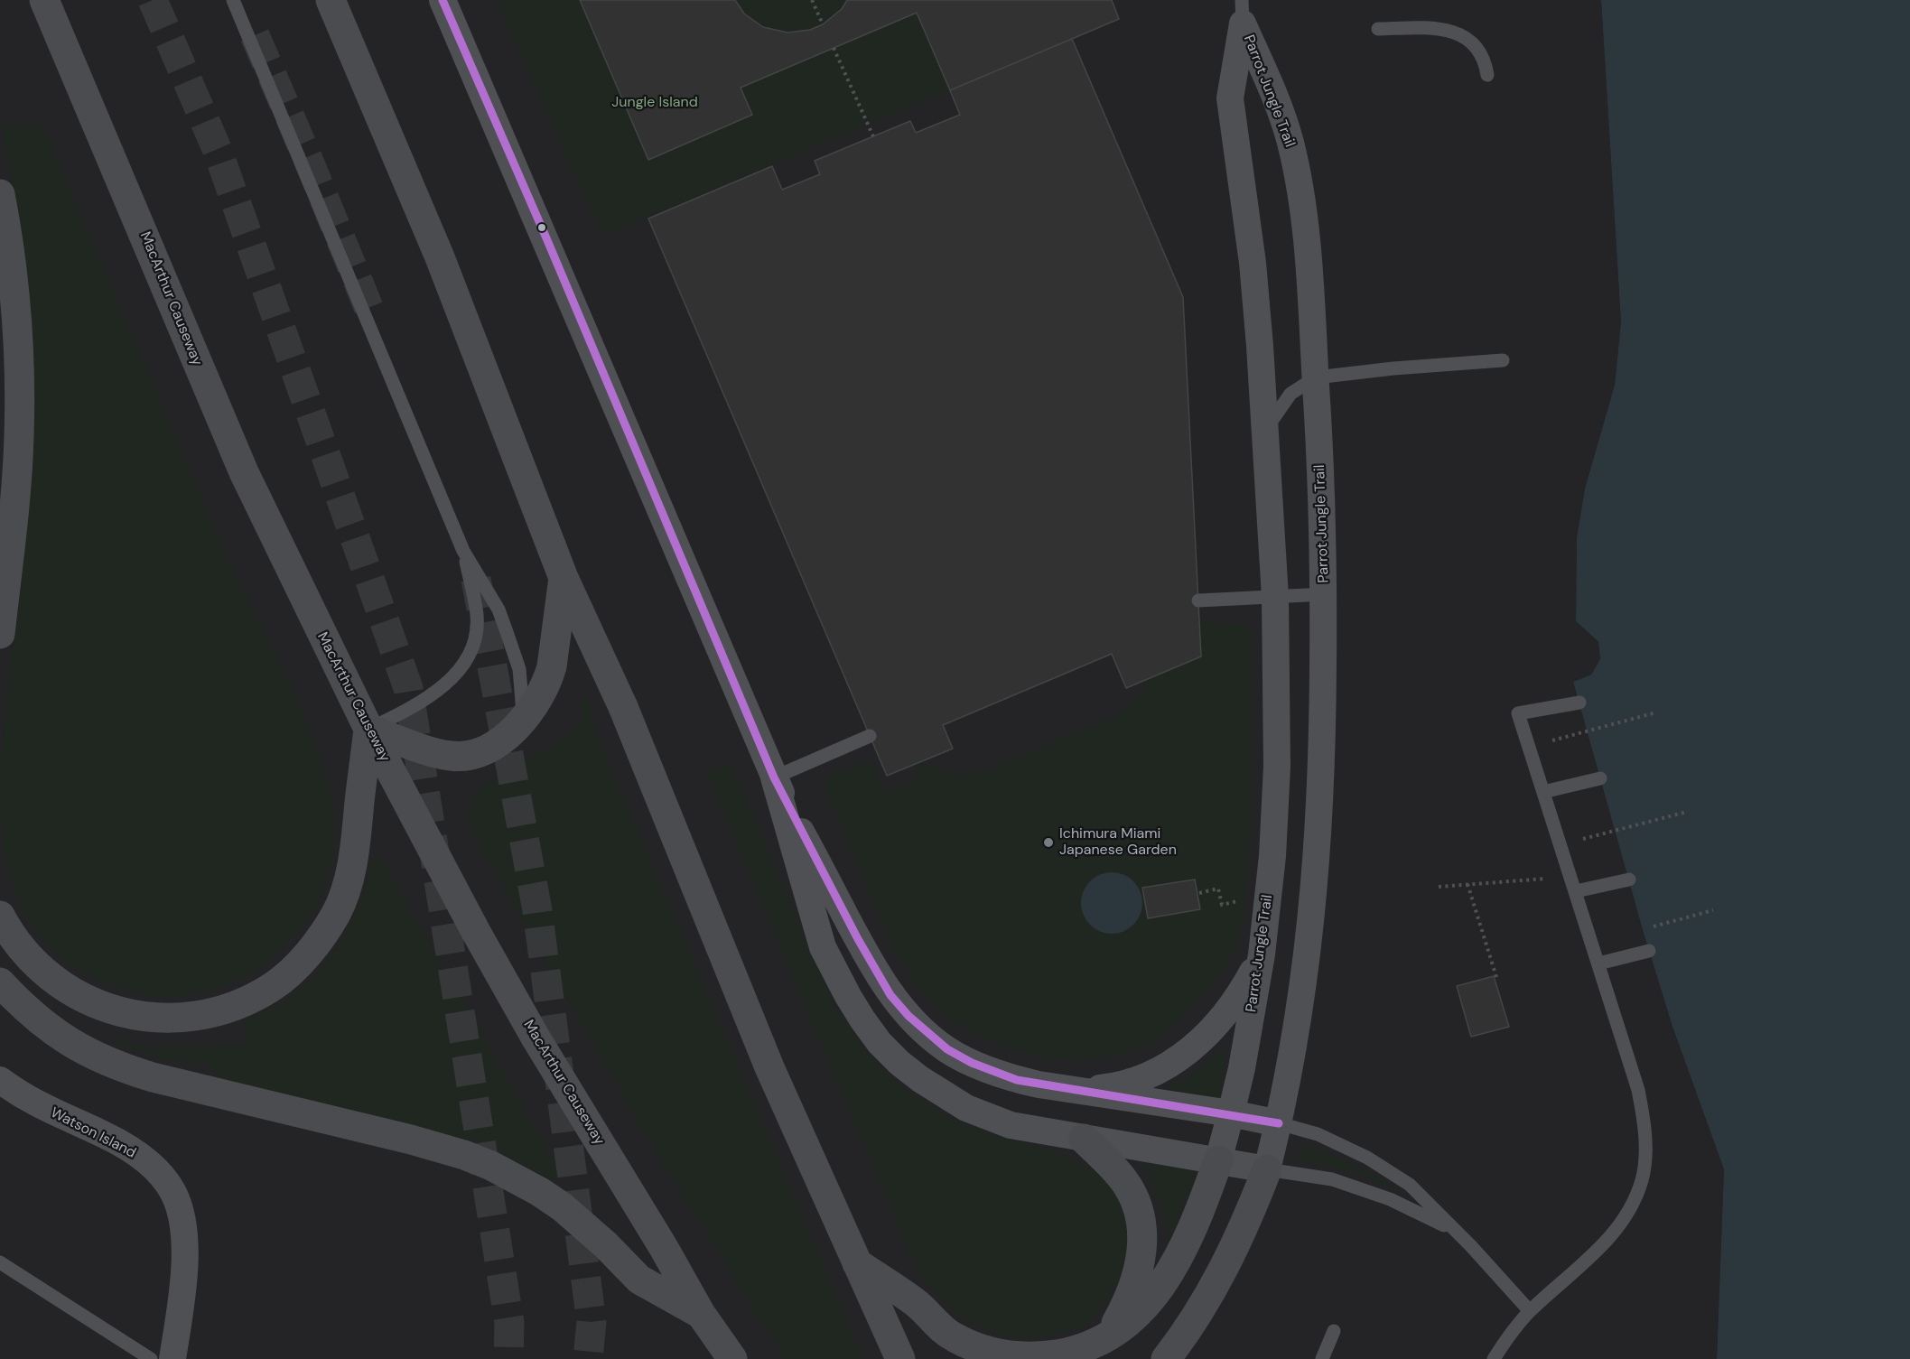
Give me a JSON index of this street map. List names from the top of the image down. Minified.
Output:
{"streets":{"highway":["MacArthur Causeway"],"street":["Parrot Jungle Trail","Watson Island"]},"parks":["Jungle Island"],"places":["Ichimura Miami Japanese Garden"]}
